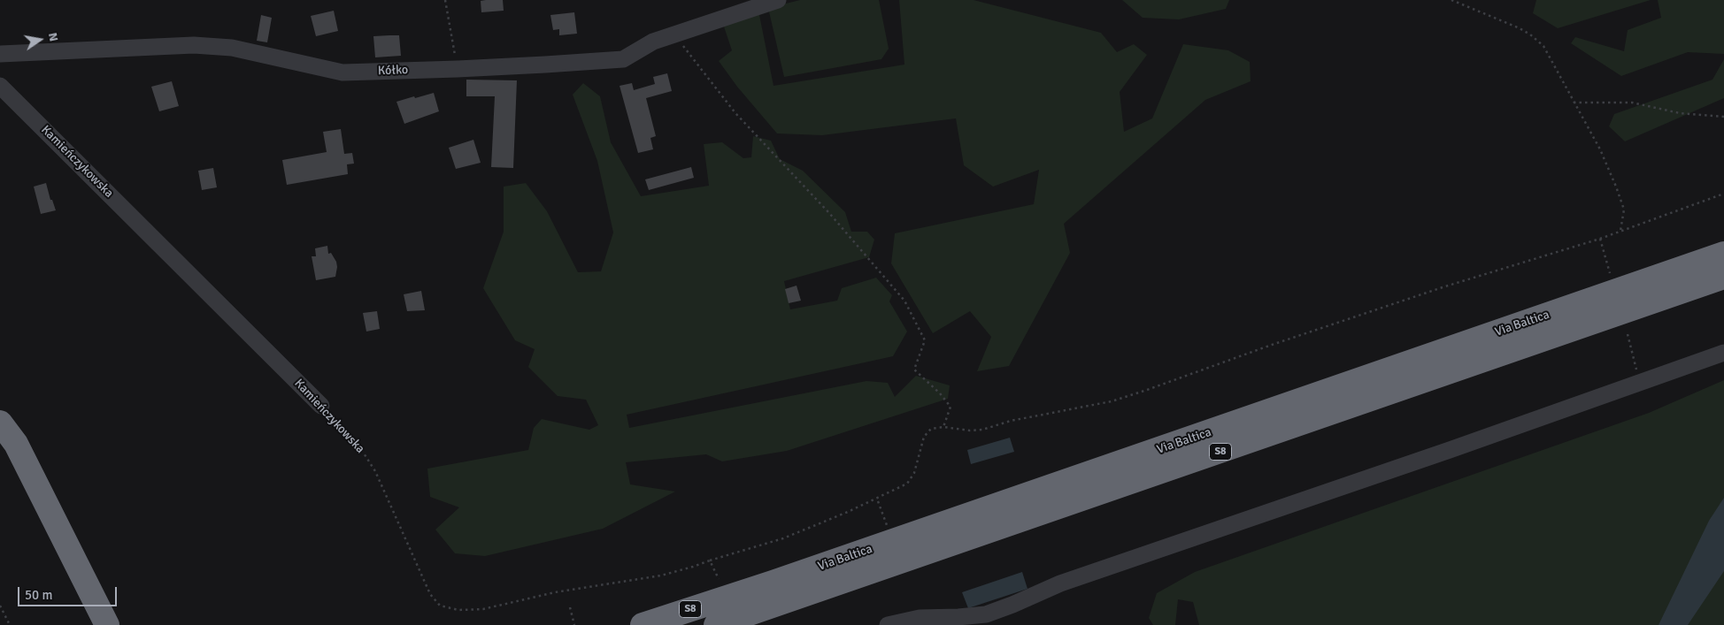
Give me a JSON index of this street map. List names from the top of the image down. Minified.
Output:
{"streets":{"highway":["Via Baltica","S8"],"street":["Kółko","Kamieńczykowska"]},"scale_bar":"50 m","north":"right"}
